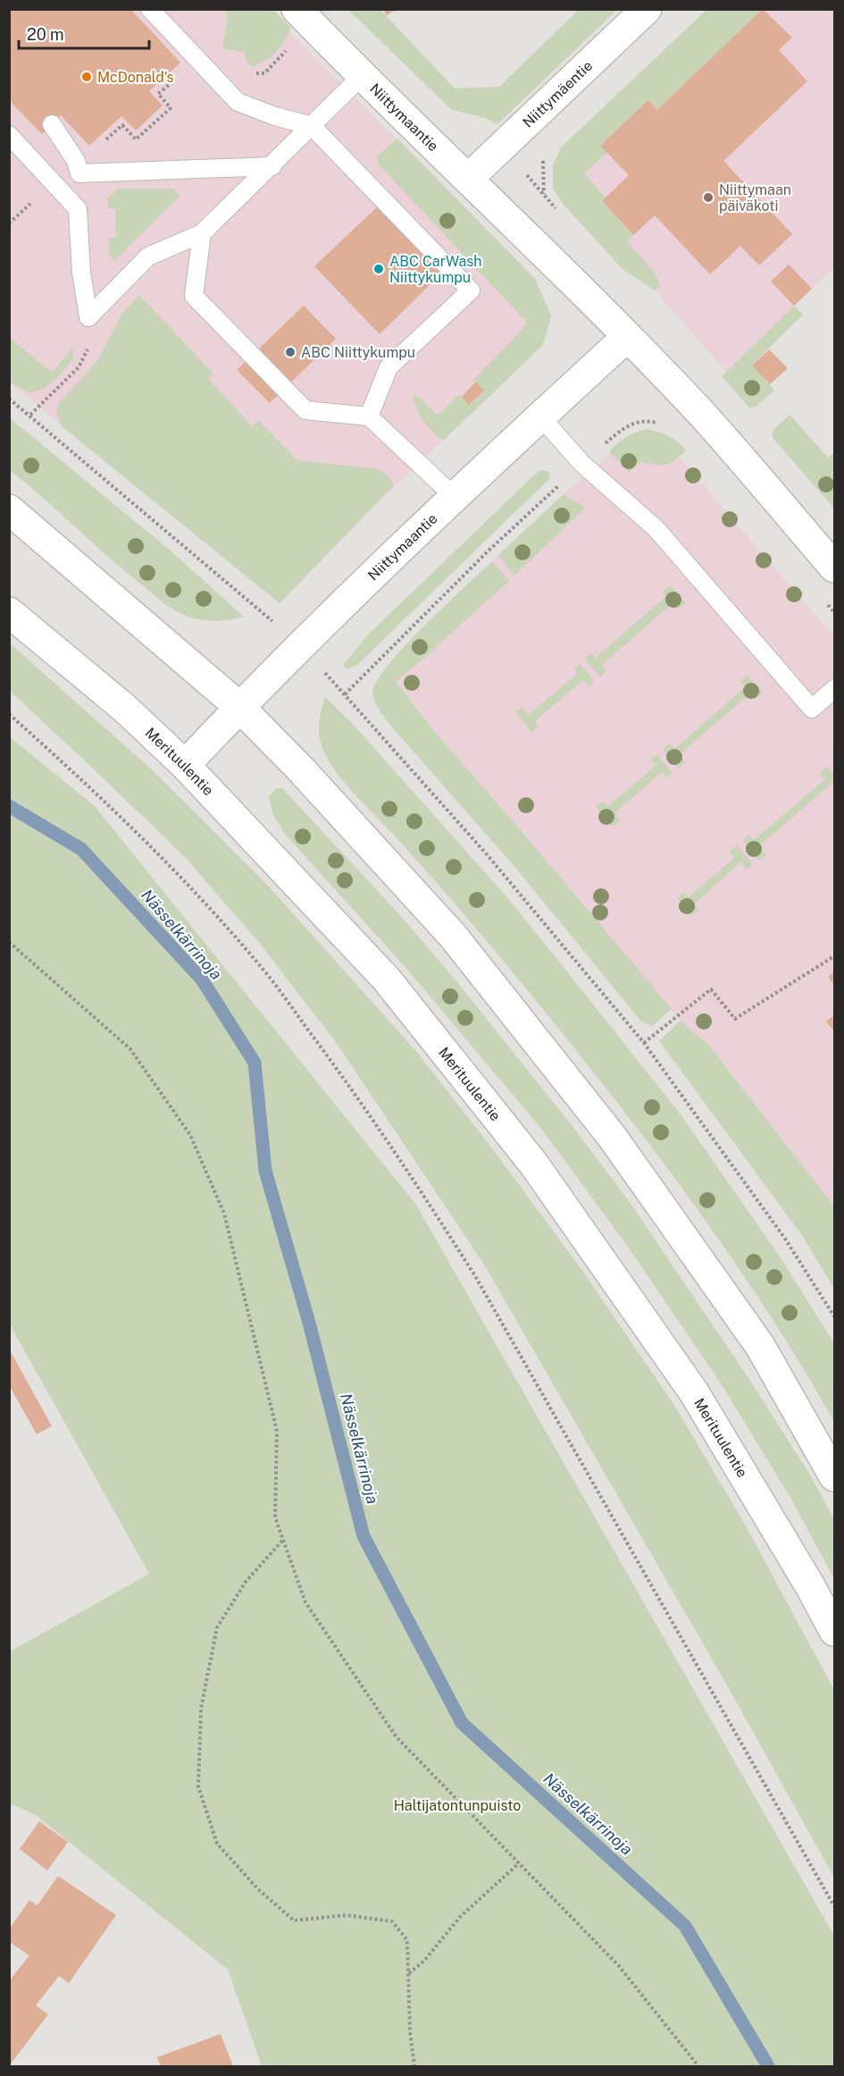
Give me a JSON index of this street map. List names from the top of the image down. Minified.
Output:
{"streets":{"main road":["Niittymäentie","Niittymaantie","Merituulentie"]},"crossings":[["Niittymäentie","Niittymaantie"],["Niittymaantie","Merituulentie"]],"water":["Nässelkärrinoja"],"parks":["Haltijatontunpuisto"],"places":["McDonald's","Niittymaan päiväkoti","ABC CarWash Niittykumpu","ABC Niittykumpu"],"scale_bar":"20 m"}
